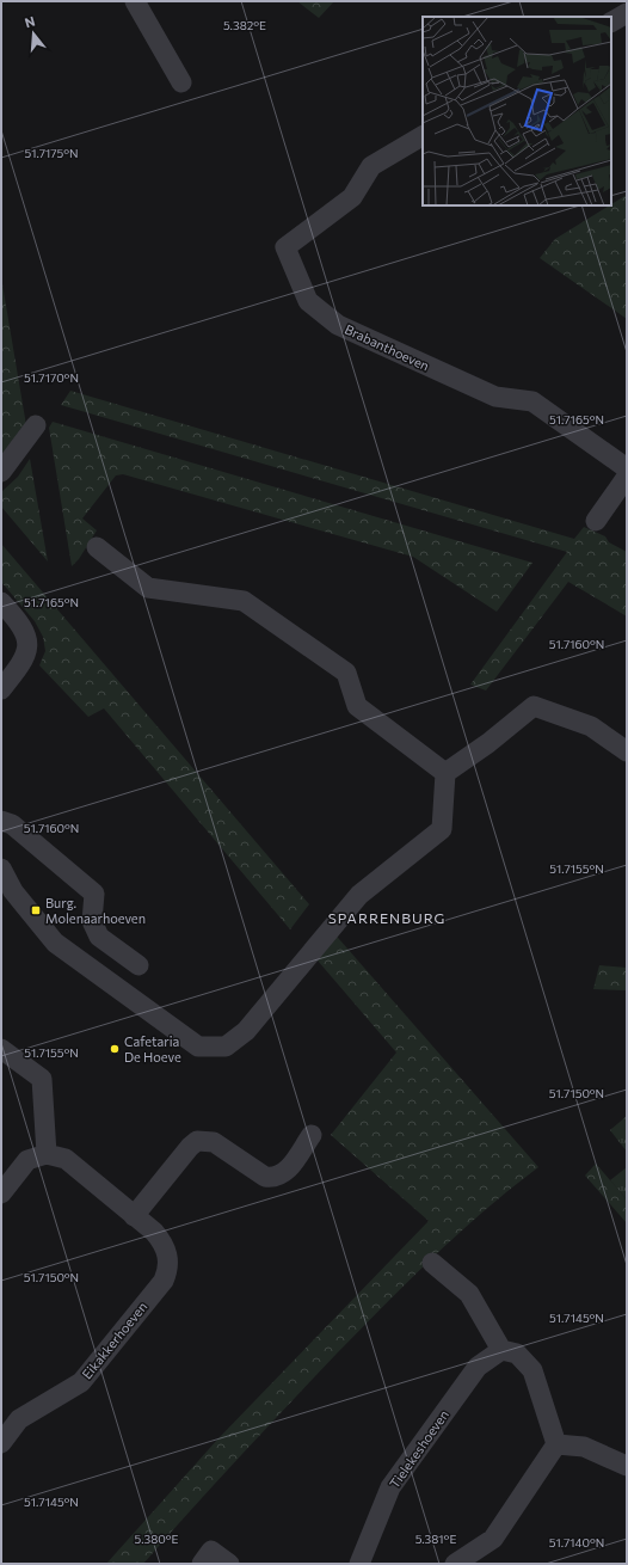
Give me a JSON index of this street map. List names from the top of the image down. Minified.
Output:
{"streets":{"street":["Brabanthoeven","Eikakkerhoeven","Tielekeshoeven"]},"districts":["SPARRENBURG"],"places":{"transit":["Burg. Molenaarhoeven"],"other":["Cafetaria De Hoeve"]},"north":"top","coordinates":["5.382°E","51.7175°N","51.7170°N","51.7165°N","51.7160°N","51.7155°N","51.7150°N","51.7145°N","5.380°E","5.381°E","51.7140°N"]}
